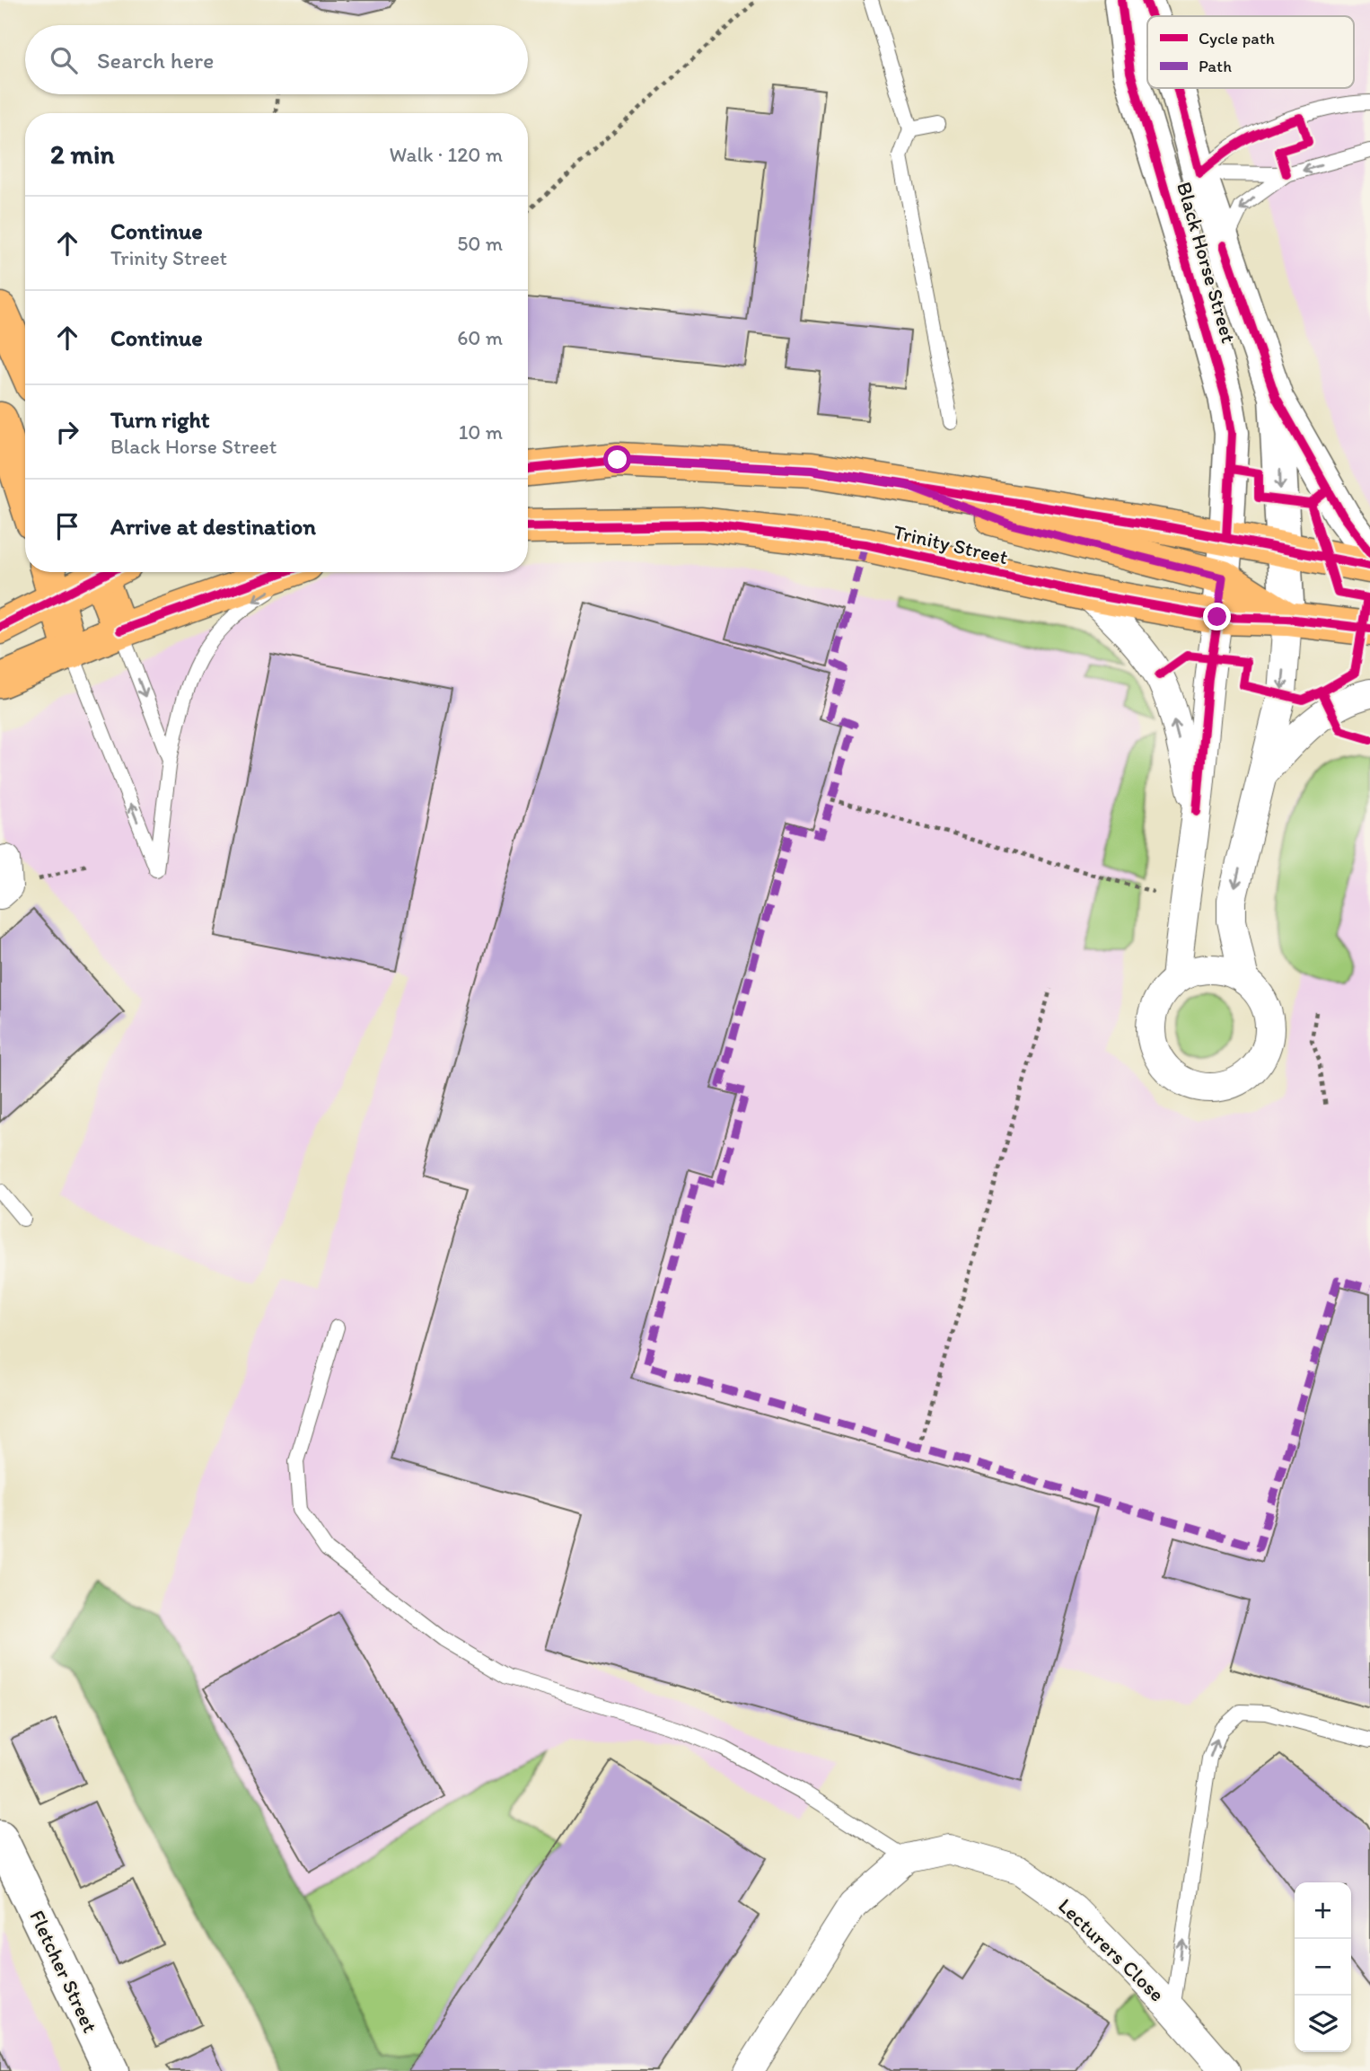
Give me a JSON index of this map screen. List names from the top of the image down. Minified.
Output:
{"streets":{"main road":["Trinity Street"],"street":["Black Horse Street","Lecturers Close","Fletcher Street"]},"crossings":[["Black Horse Street","Trinity Street"]],"legend":["Cycle path","Path"],"page":{"search":"Search here","heading":["2 min","Walk · 120 m"],"list":[["Continue","Trinity Street","50 m"],["Continue","60 m"],["Turn right","Black Horse Street","10 m"],"Arrive at destination"],"map_buttons":["+","−"]}}
